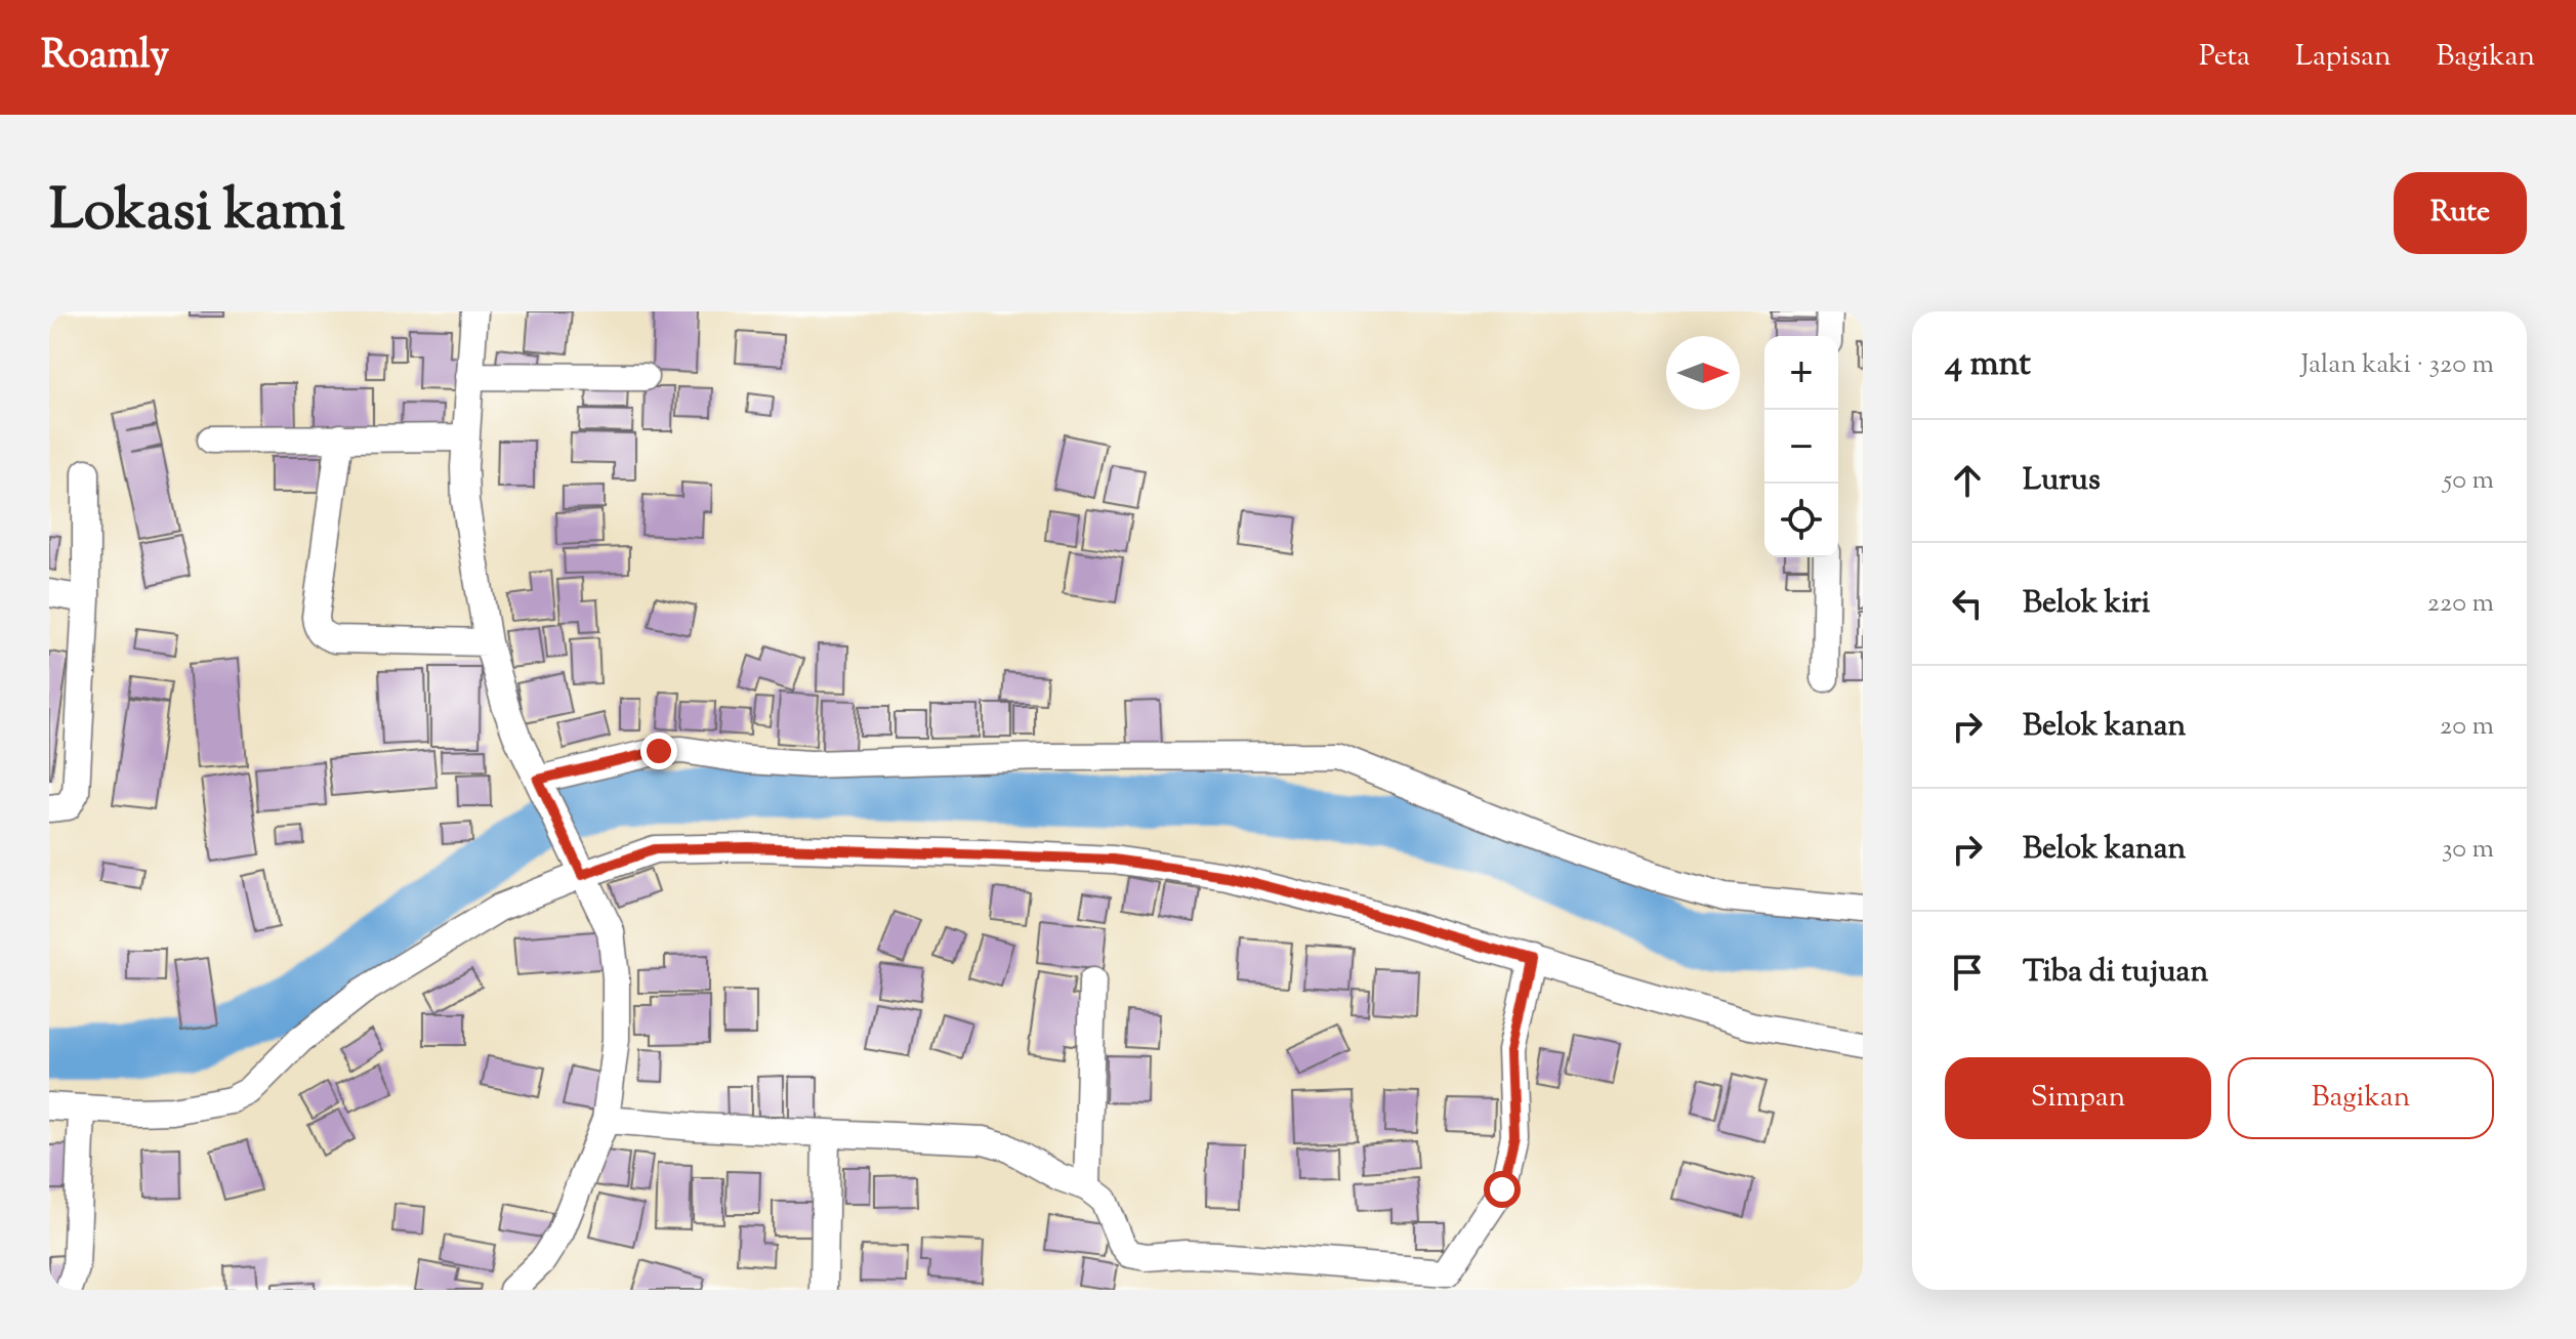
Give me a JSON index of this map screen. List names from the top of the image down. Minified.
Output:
{"north":"right","page":{"header":"Roamly","nav":["Peta","Lapisan","Bagikan"],"title":"Lokasi kami","buttons":["Rute",["Simpan","Bagikan"]],"heading":["4 mnt","Jalan kaki · 320 m"],"map_buttons":["+","−"],"list":[["Lurus","50 m"],["Belok kiri","220 m"],["Belok kanan","20 m"],["Belok kanan","30 m"],"Tiba di tujuan"]}}
